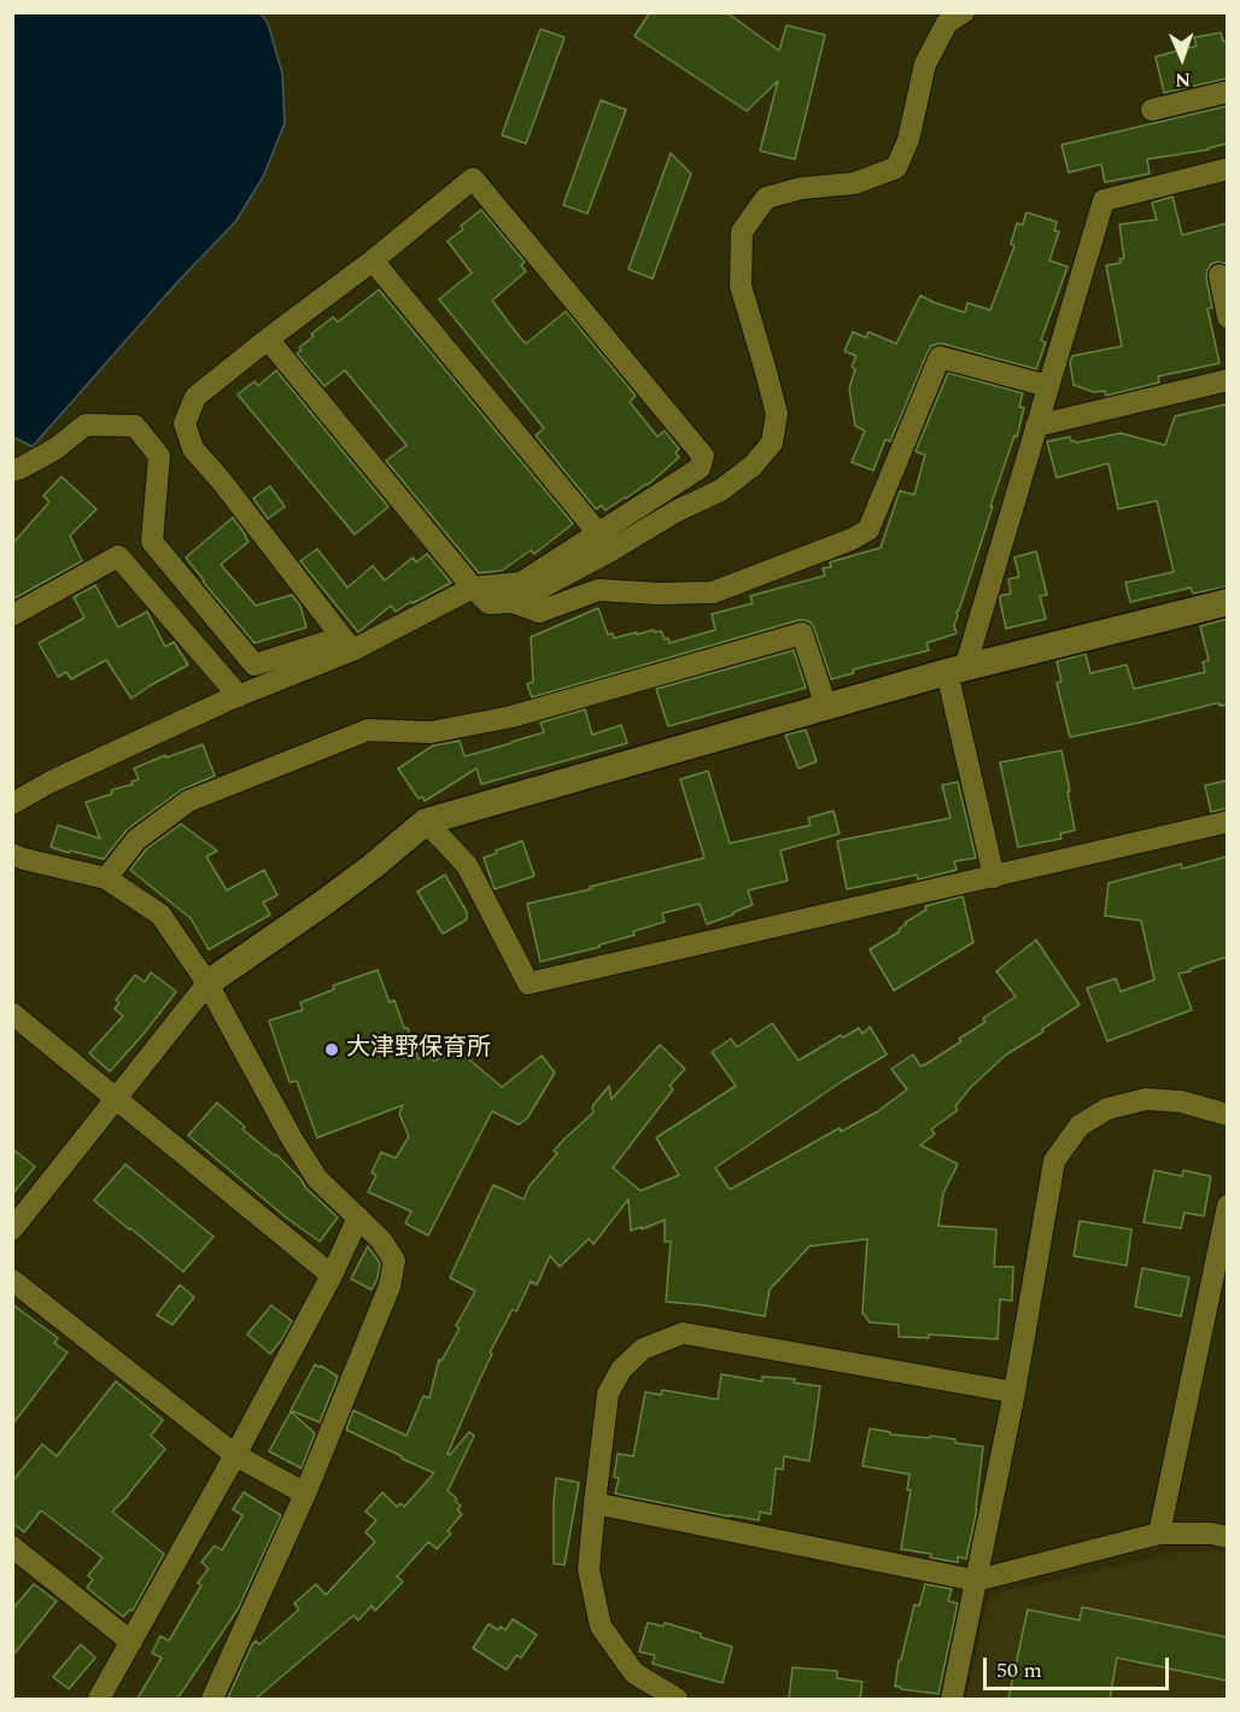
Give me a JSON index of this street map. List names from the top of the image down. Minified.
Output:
{"places":["大津野保育所"],"scale_bar":"50 m","north":"bottom"}
